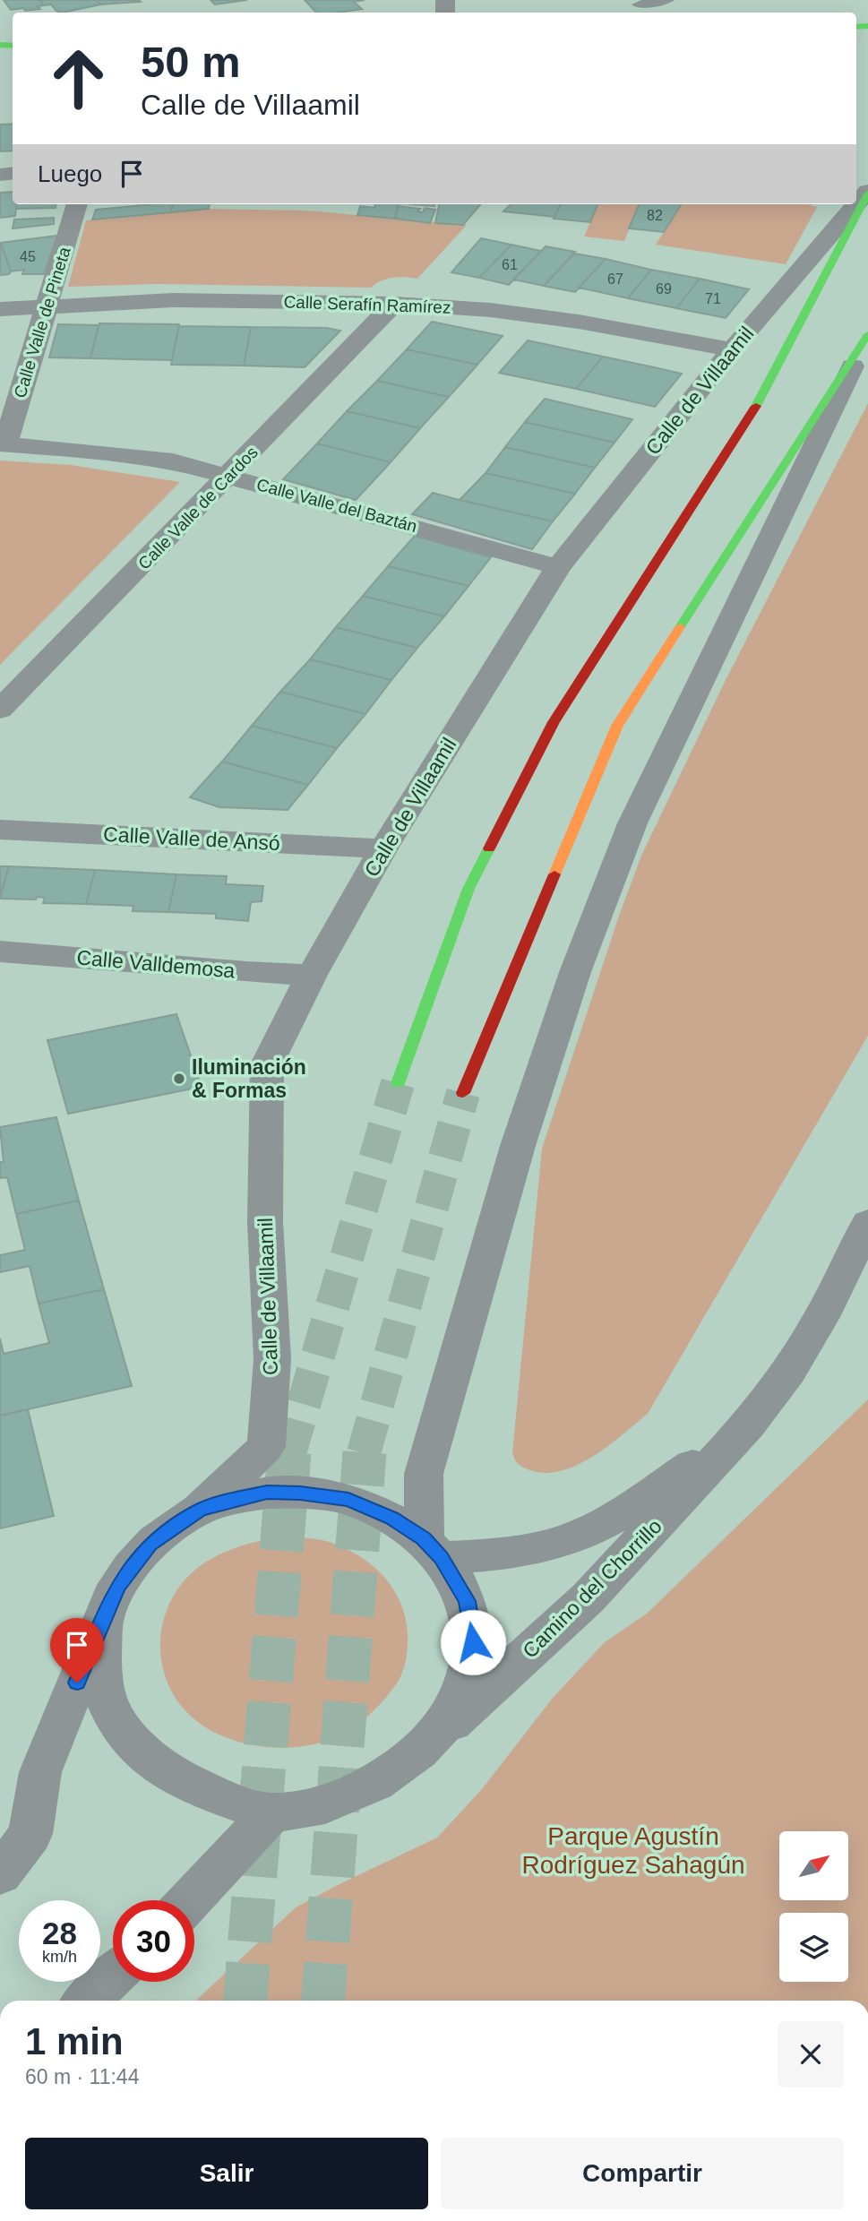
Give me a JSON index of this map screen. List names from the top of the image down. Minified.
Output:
{"streets":{"main road":["Calle de Villaamil"],"street":["Calle Serafín Ramírez","Calle Valle de Pineta","Calle Valle del Baztán","Calle Valle de Cardos","Calle Valle de Ansó","Calle Valldemosa","Camino del Chorrillo"]},"crossings":[["Calle Serafín Ramírez","Calle Valle de Pineta"],["Calle Serafín Ramírez","Calle de Villaamil"],["Calle Serafín Ramírez","Calle Valle de Cardos"],["Calle Valle de Pineta","Calle Valle del Baztán"],["Calle de Villaamil","Calle Valle del Baztán"],["Calle de Villaamil","Calle Valle de Ansó"],["Calle de Villaamil","Calle Valldemosa"],["Calle Valle del Baztán","Calle Valle de Cardos"]],"parks":["Parque Agustín Rodríguez Sahagún"],"places":["Iluminación & Formas"],"house_numbers":["82","45","61","67","69","71"],"north":"top right","page":{"turn":["50 m","Calle de Villaamil"],"then":"Luego","speed":"28 km/h","limit":"30","heading":["1 min","60 m · 11:44"],"buttons":["Salir","Compartir"]}}
